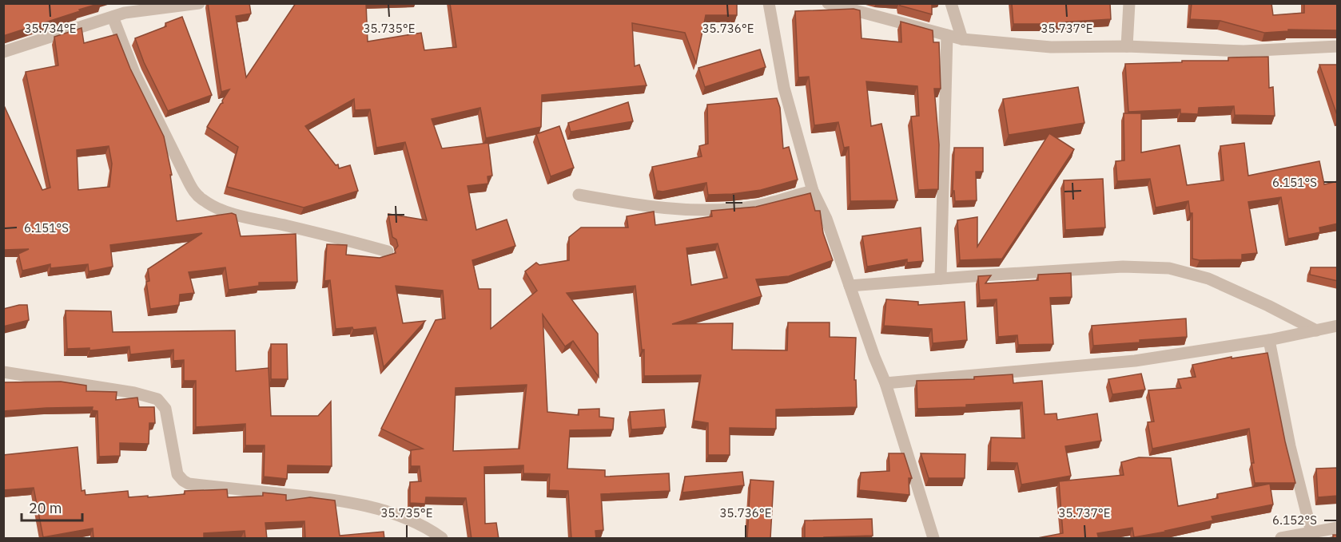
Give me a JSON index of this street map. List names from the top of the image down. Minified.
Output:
{"scale_bar":"20 m","coordinates":["35.734°E","35.735°E","35.736°E","35.737°E","6.151°S","6.152°S"]}
